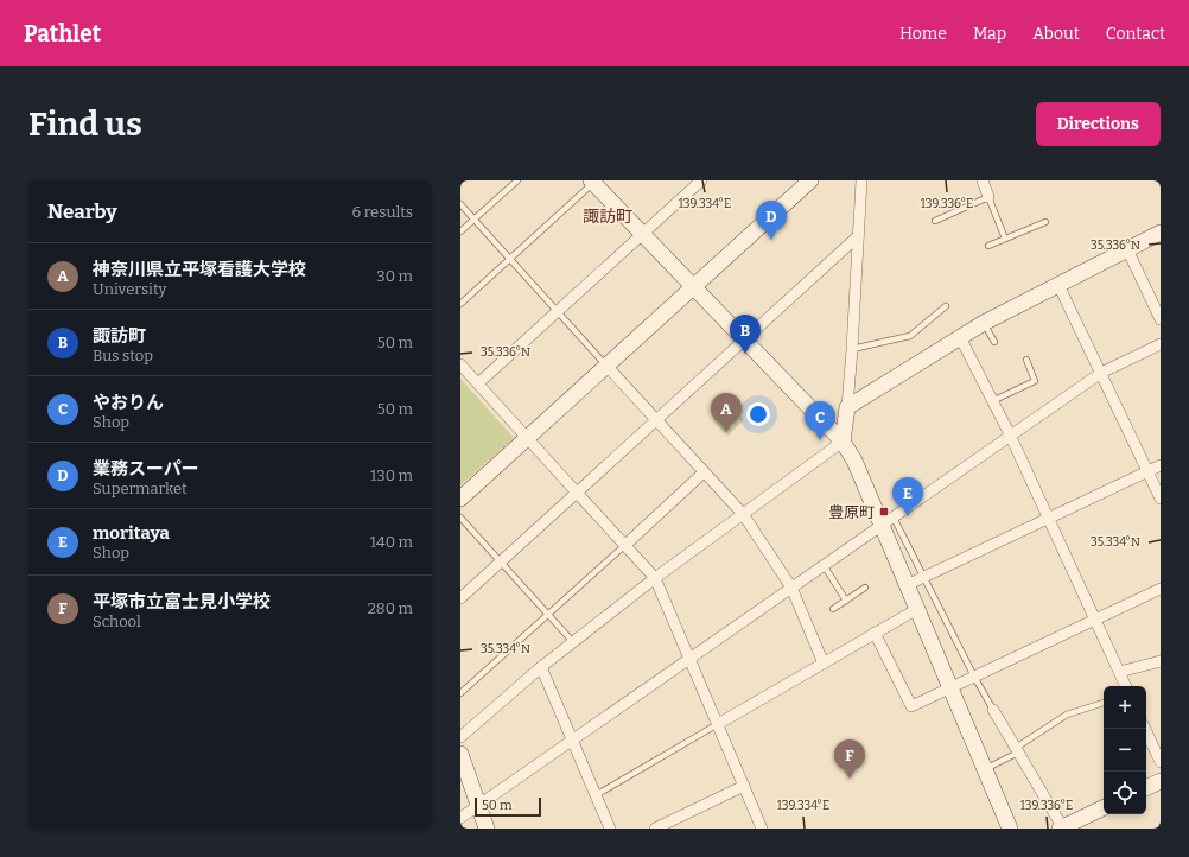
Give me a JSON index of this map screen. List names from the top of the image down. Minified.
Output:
{"districts":["諏訪町"],"places":{"transit":["豊原町"]},"scale_bar":"50 m","page":{"header":"Pathlet","nav":["Home","Map","About","Contact"],"buttons":"Directions","title":"Find us","heading":["Nearby","6 results"],"pins":["D","B","A","C","E","F"],"list":[{"mark":"A","name":"神奈川県立平塚看護大学校","note":"University","value":"30 m"},{"mark":"B","name":"諏訪町","note":"Bus stop","value":"50 m"},{"mark":"C","name":"やおりん","note":"Shop","value":"50 m"},{"mark":"D","name":"業務スーパー","note":"Supermarket","value":"130 m"},{"mark":"E","name":"moritaya","note":"Shop","value":"140 m"},{"mark":"F","name":"平塚市立富士見小学校","note":"School","value":"280 m"}],"map_buttons":["+","−"],"scale":"50 m"},"coordinates":["139.334°E","139.336°E","35.336°N","35.334°N"]}
